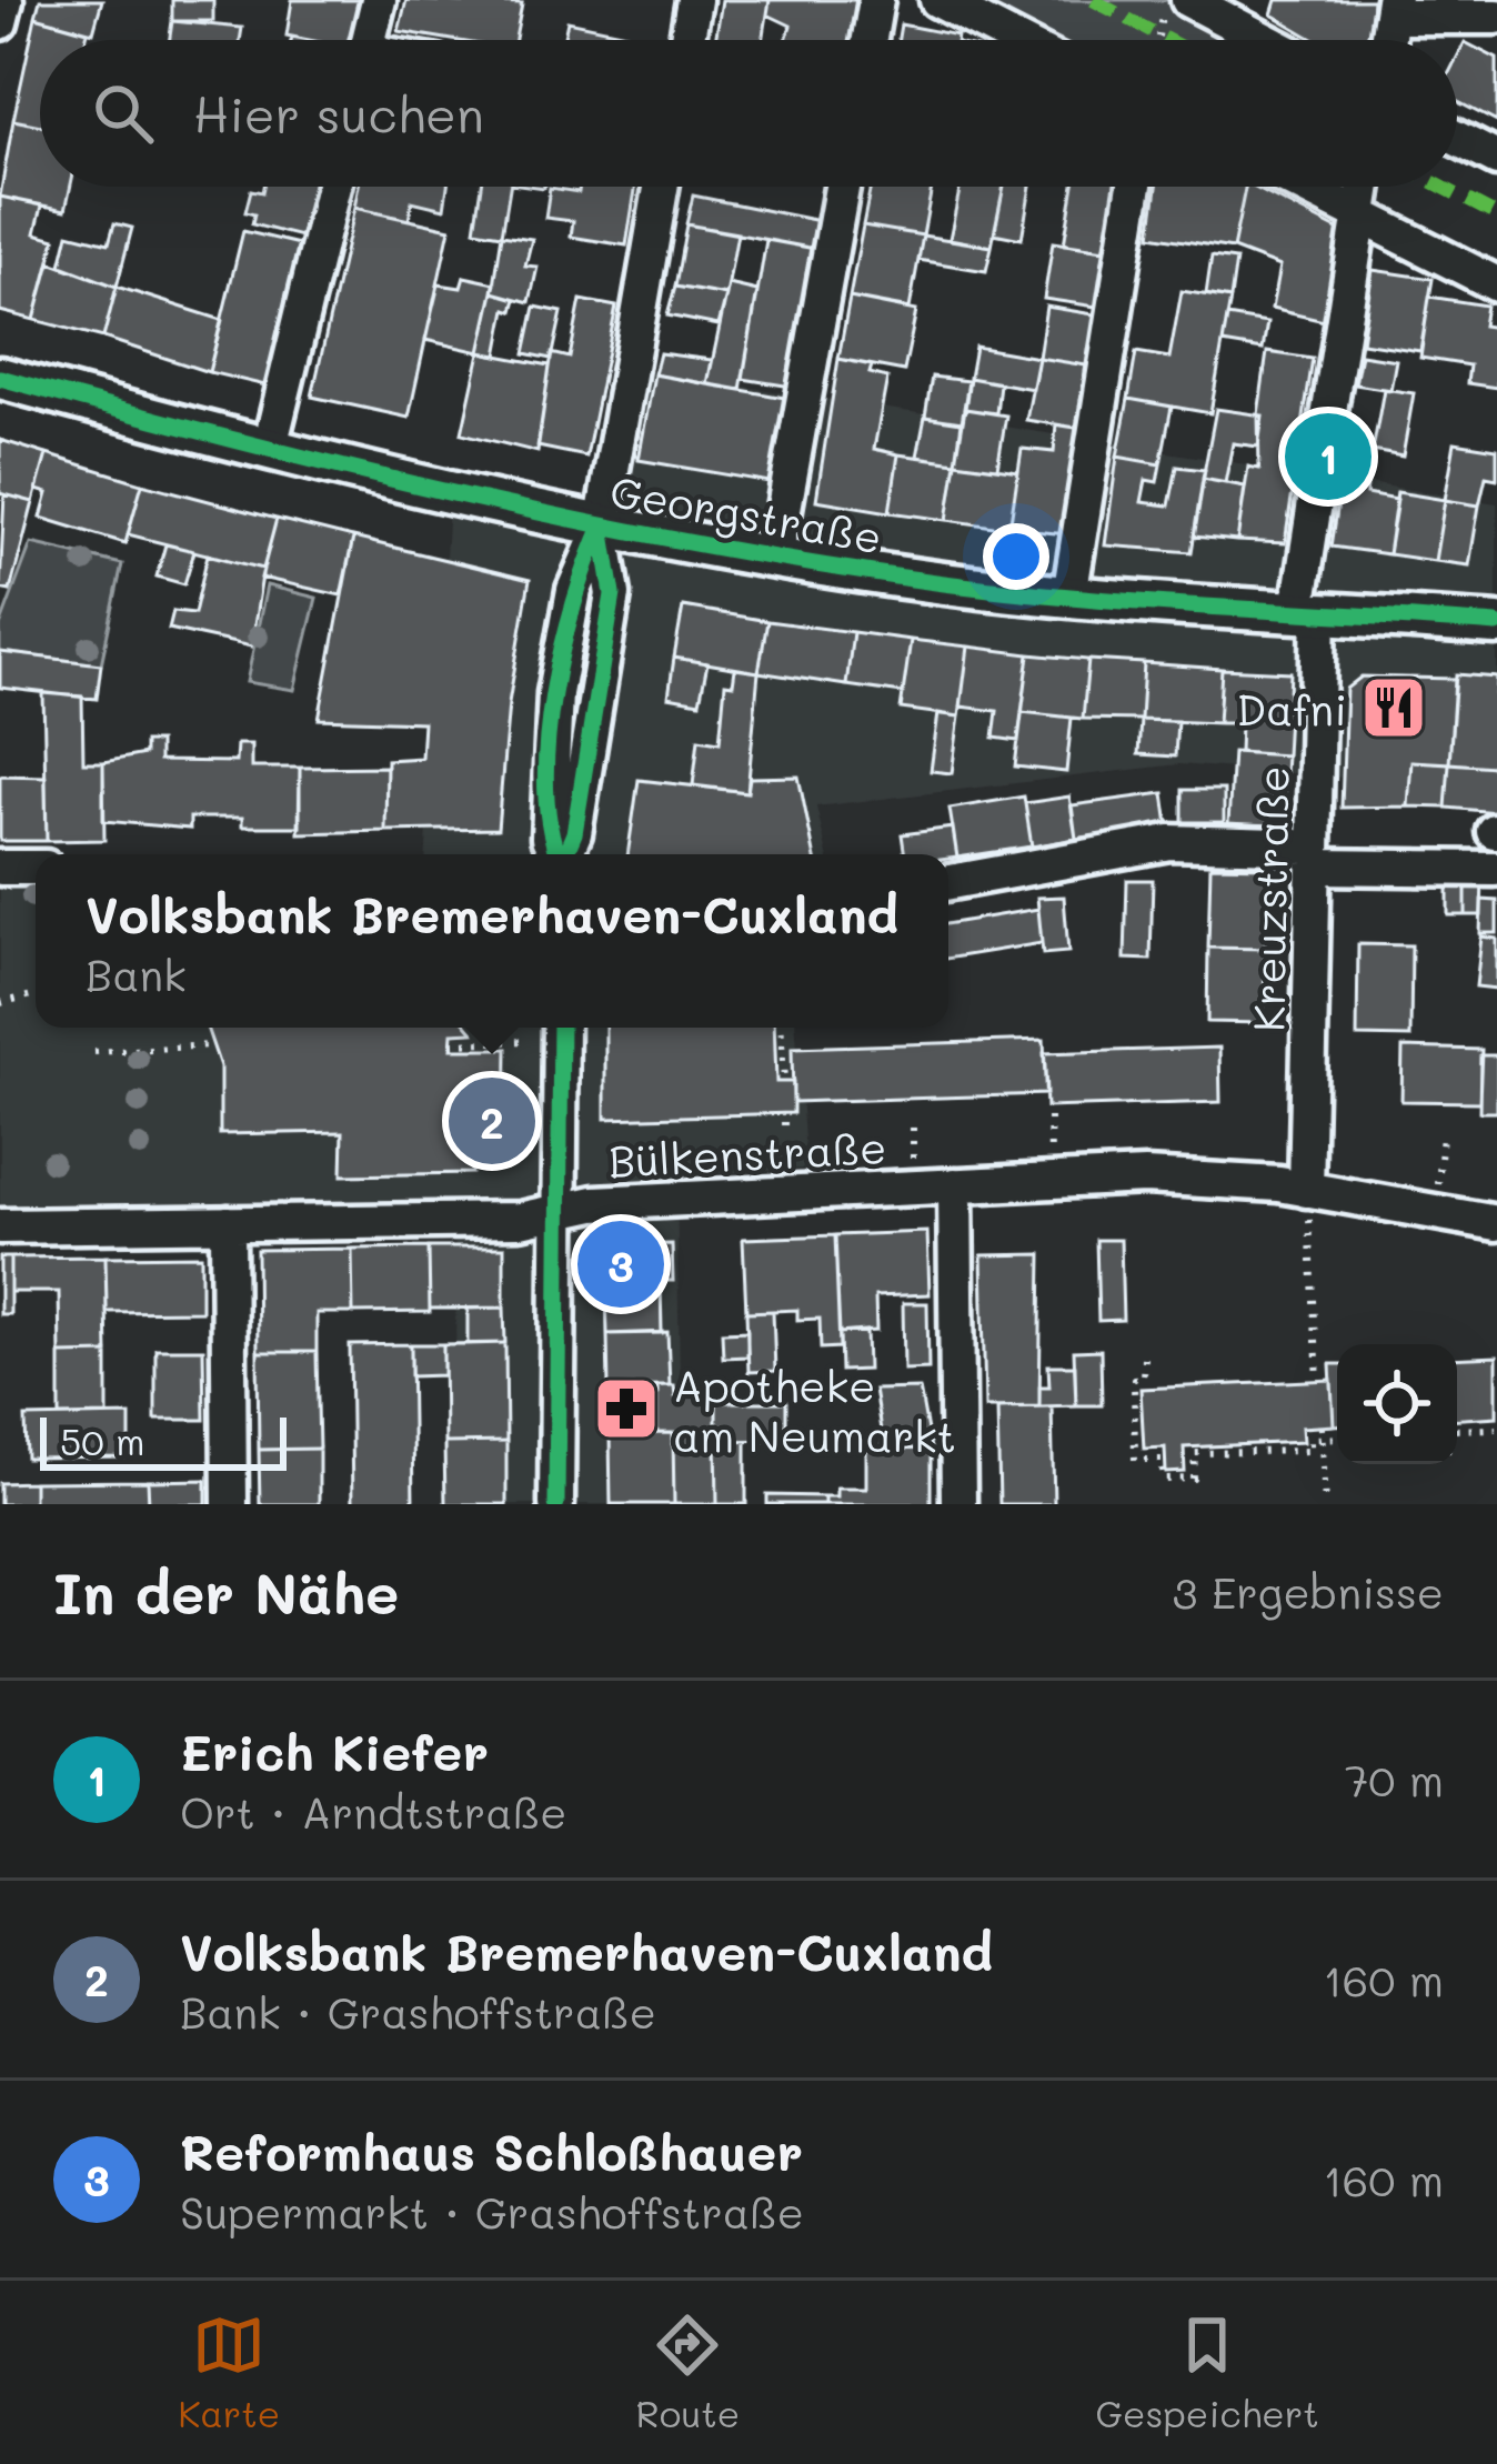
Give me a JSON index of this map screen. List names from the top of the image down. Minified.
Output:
{"streets":{"main road":["Georgstraße"],"street":["Kreuzstraße","Bülkenstraße"]},"crossings":[["Georgstraße","Kreuzstraße"],["Kreuzstraße","Bülkenstraße"]],"places":{"restaurant":["Dafni"],"pharmacy":["Apotheke am Neumarkt"]},"scale_bar":"50 m","page":{"search":"Hier suchen","pins":["1","2","3"],"popup":["Volksbank Bremerhaven-Cuxland","Bank"],"scale":"50 m","heading":["In der Nähe","3 Ergebnisse"],"list":[{"mark":"1","name":"Erich Kiefer","note":"Ort · Arndtstraße","value":"70 m"},{"mark":"2","name":"Volksbank Bremerhaven-Cuxland","note":"Bank · Grashoffstraße","value":"160 m"},{"mark":"3","name":"Reformhaus Schloßhauer","note":"Supermarkt · Grashoffstraße","value":"160 m"}],"nav":["Karte","Route","Gespeichert"]}}
